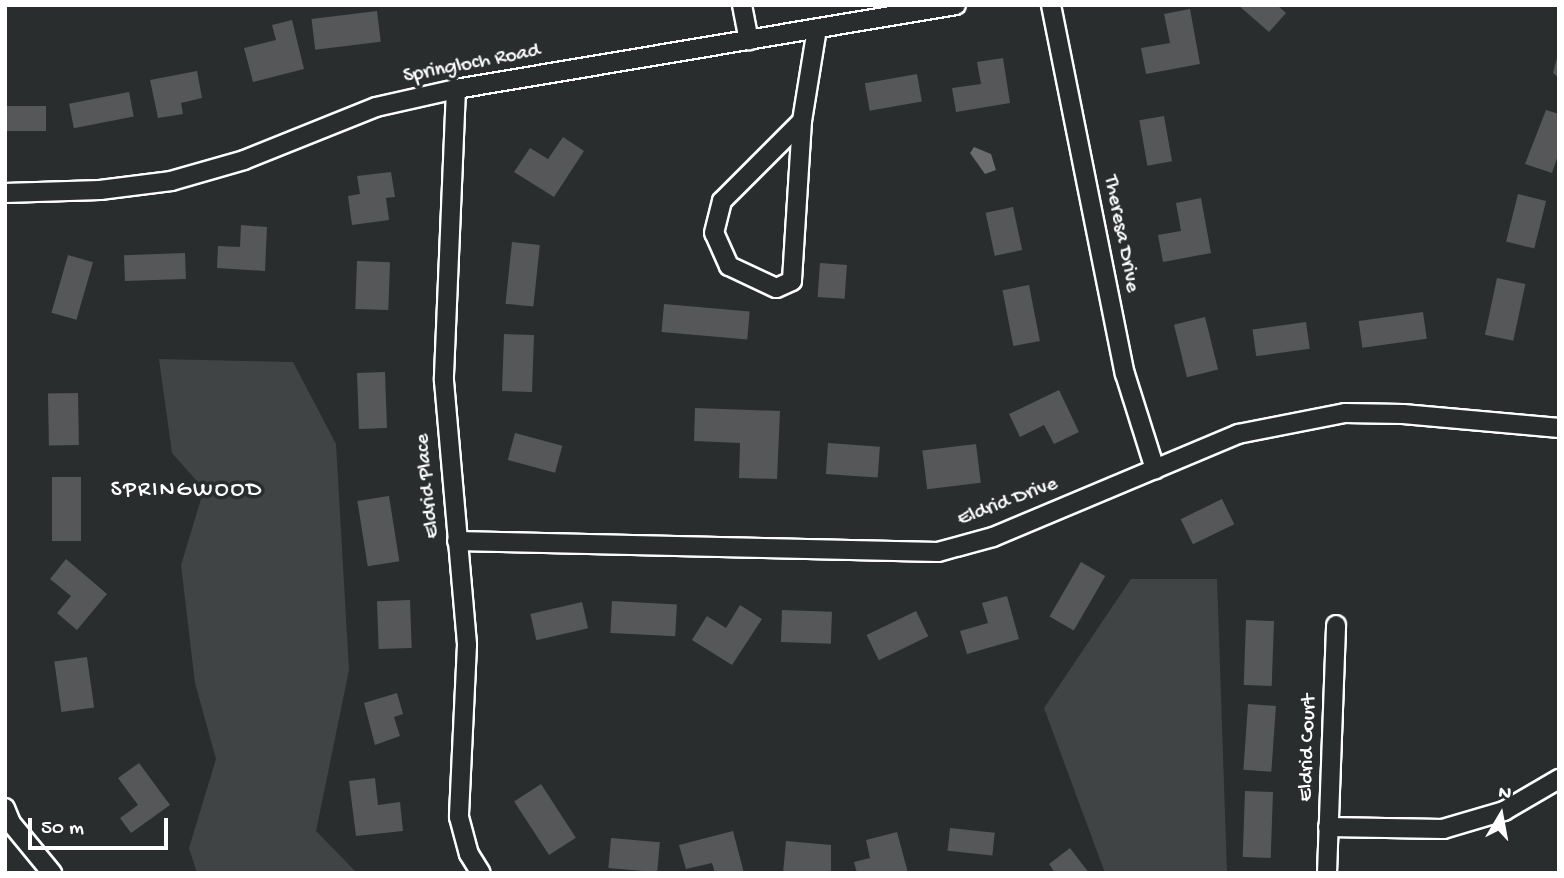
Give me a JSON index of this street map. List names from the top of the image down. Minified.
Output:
{"streets":{"street":["Springloch Road","Theresa Drive","Eldrid Place","Eldrid Drive","Eldrid Court"]},"crossings":[["Springloch Road","Eldrid Place"],["Theresa Drive","Eldrid Drive"],["Eldrid Place","Eldrid Drive"]],"districts":["SPRINGWOOD"],"scale_bar":"50 m","north":"top"}
